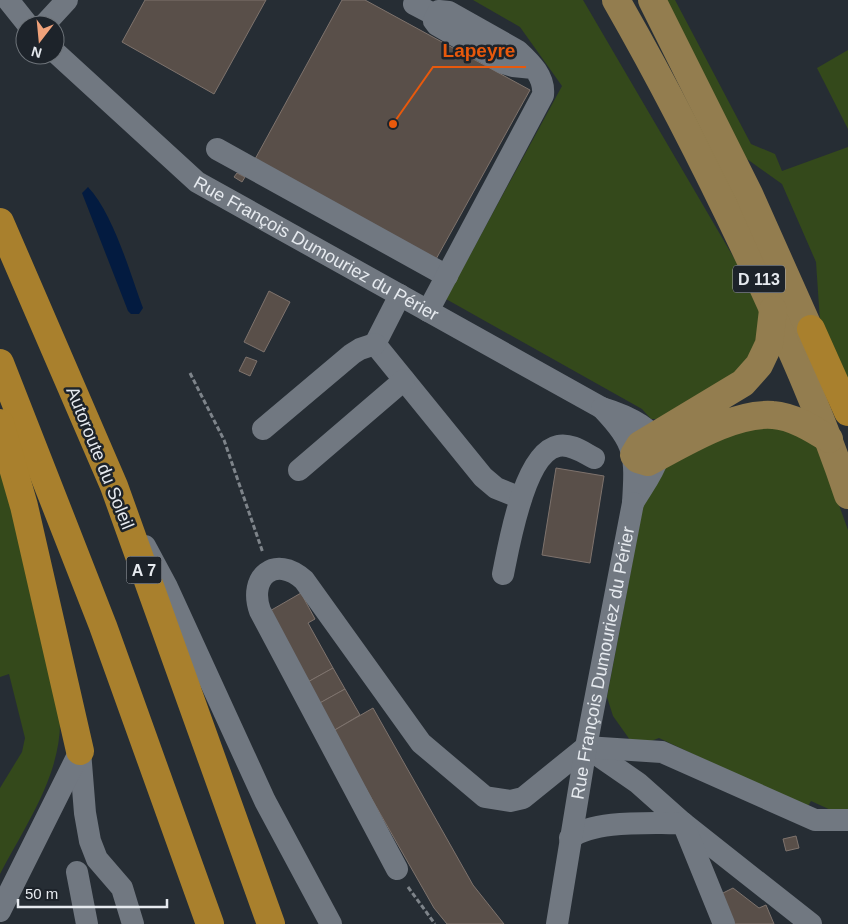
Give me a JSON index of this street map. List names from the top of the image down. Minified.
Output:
{"streets":{"highway":["Autoroute du Soleil","A 7"],"main road":["D 113"],"street":["Rue François Dumouriez du Périer"]},"places":["Lapeyre"],"scale_bar":"50 m","north":"bottom"}
